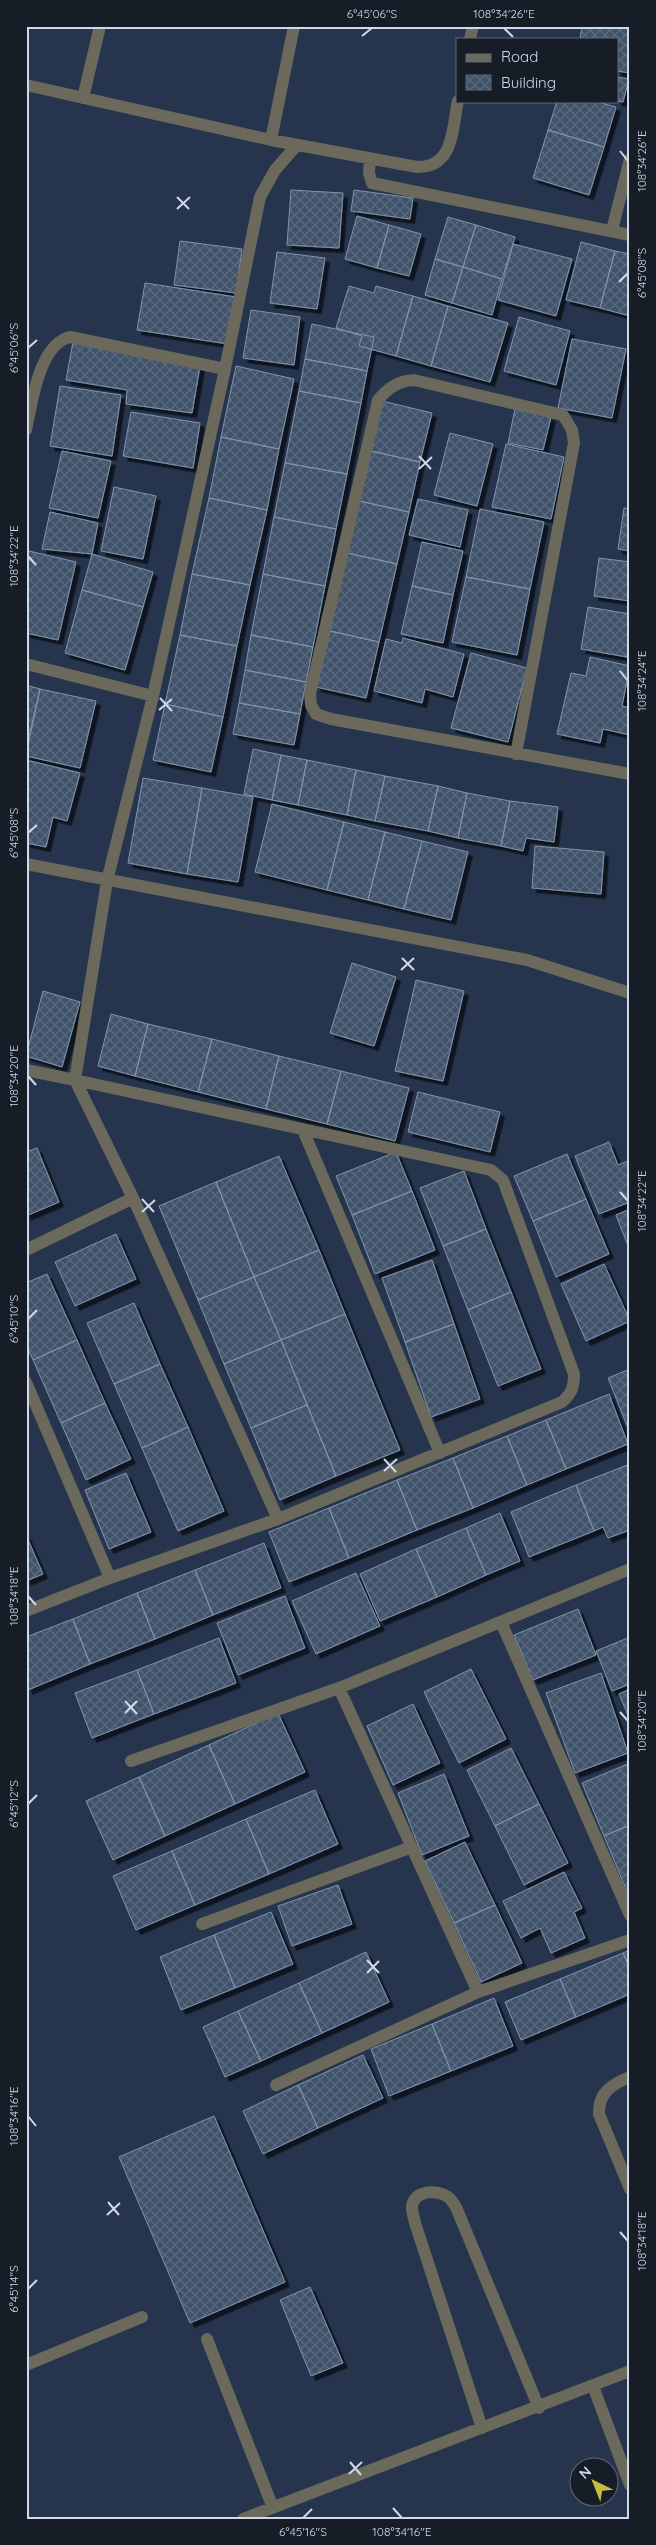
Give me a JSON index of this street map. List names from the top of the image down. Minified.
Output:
{"legend":["Road","Building"],"north":"top left","coordinates":["6°45'06\"S","108°34'26\"E","6°45'08\"S","108°34'22\"E","108°34'24\"E","108°34'20\"E","6°45'10\"S","108°34'18\"E","6°45'12\"S","108°34'16\"E","6°45'14\"S","6°45'16\"S"]}
